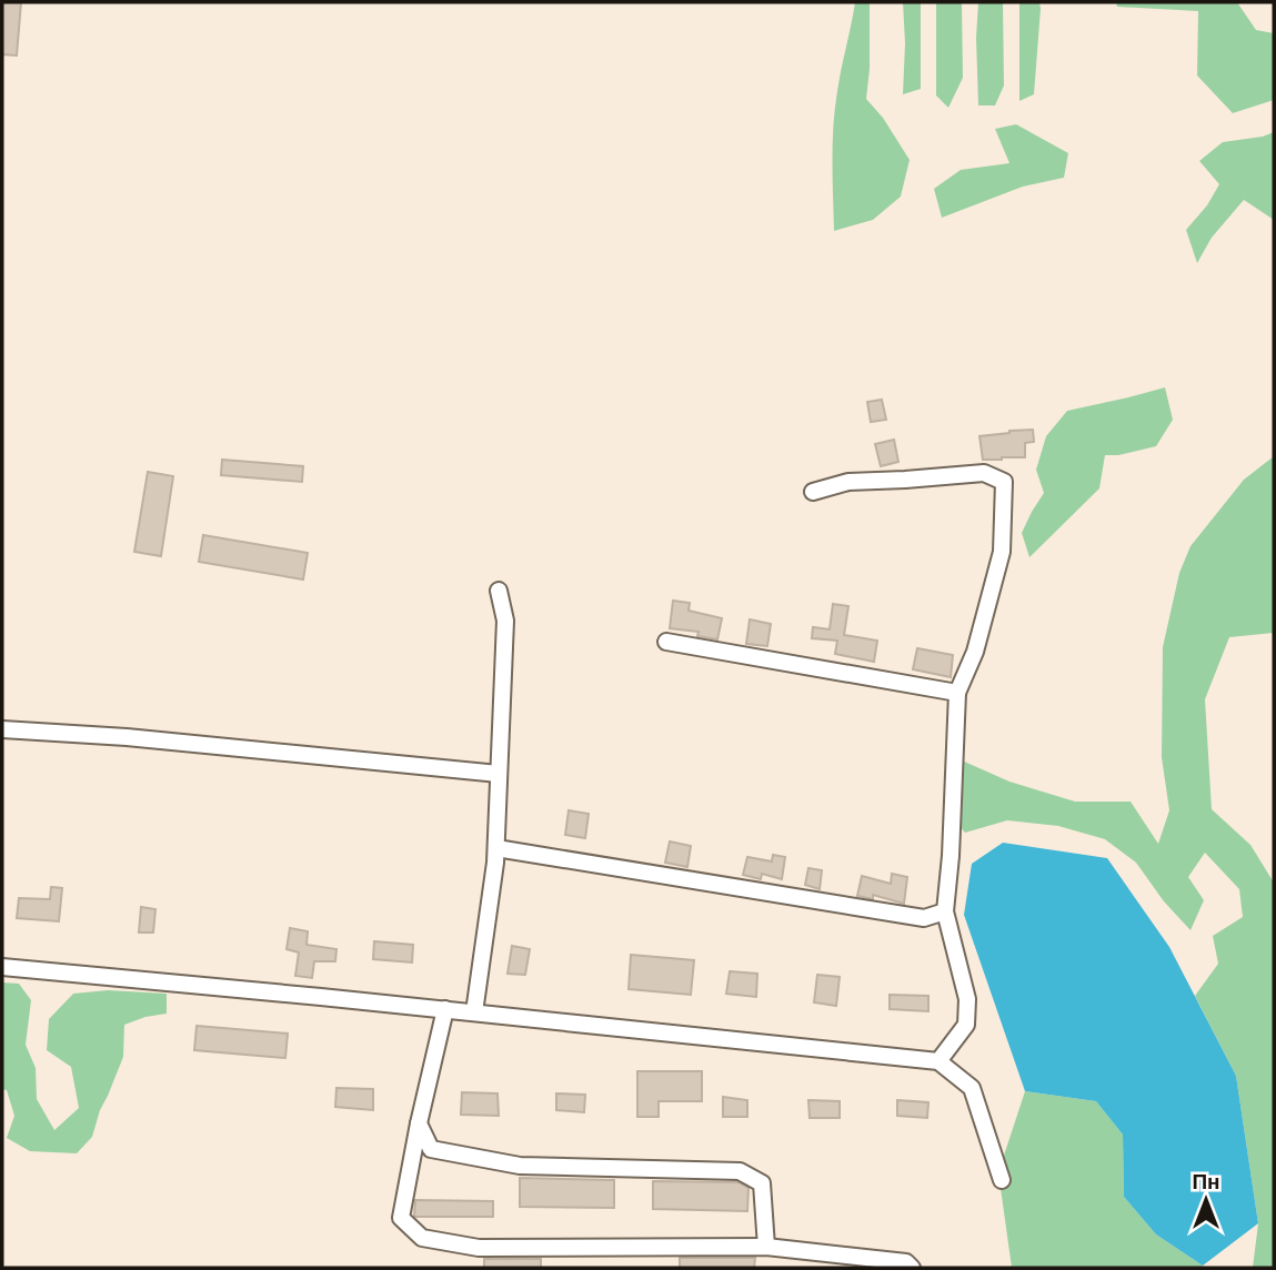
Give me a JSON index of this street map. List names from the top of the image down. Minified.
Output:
{"north":"top"}
